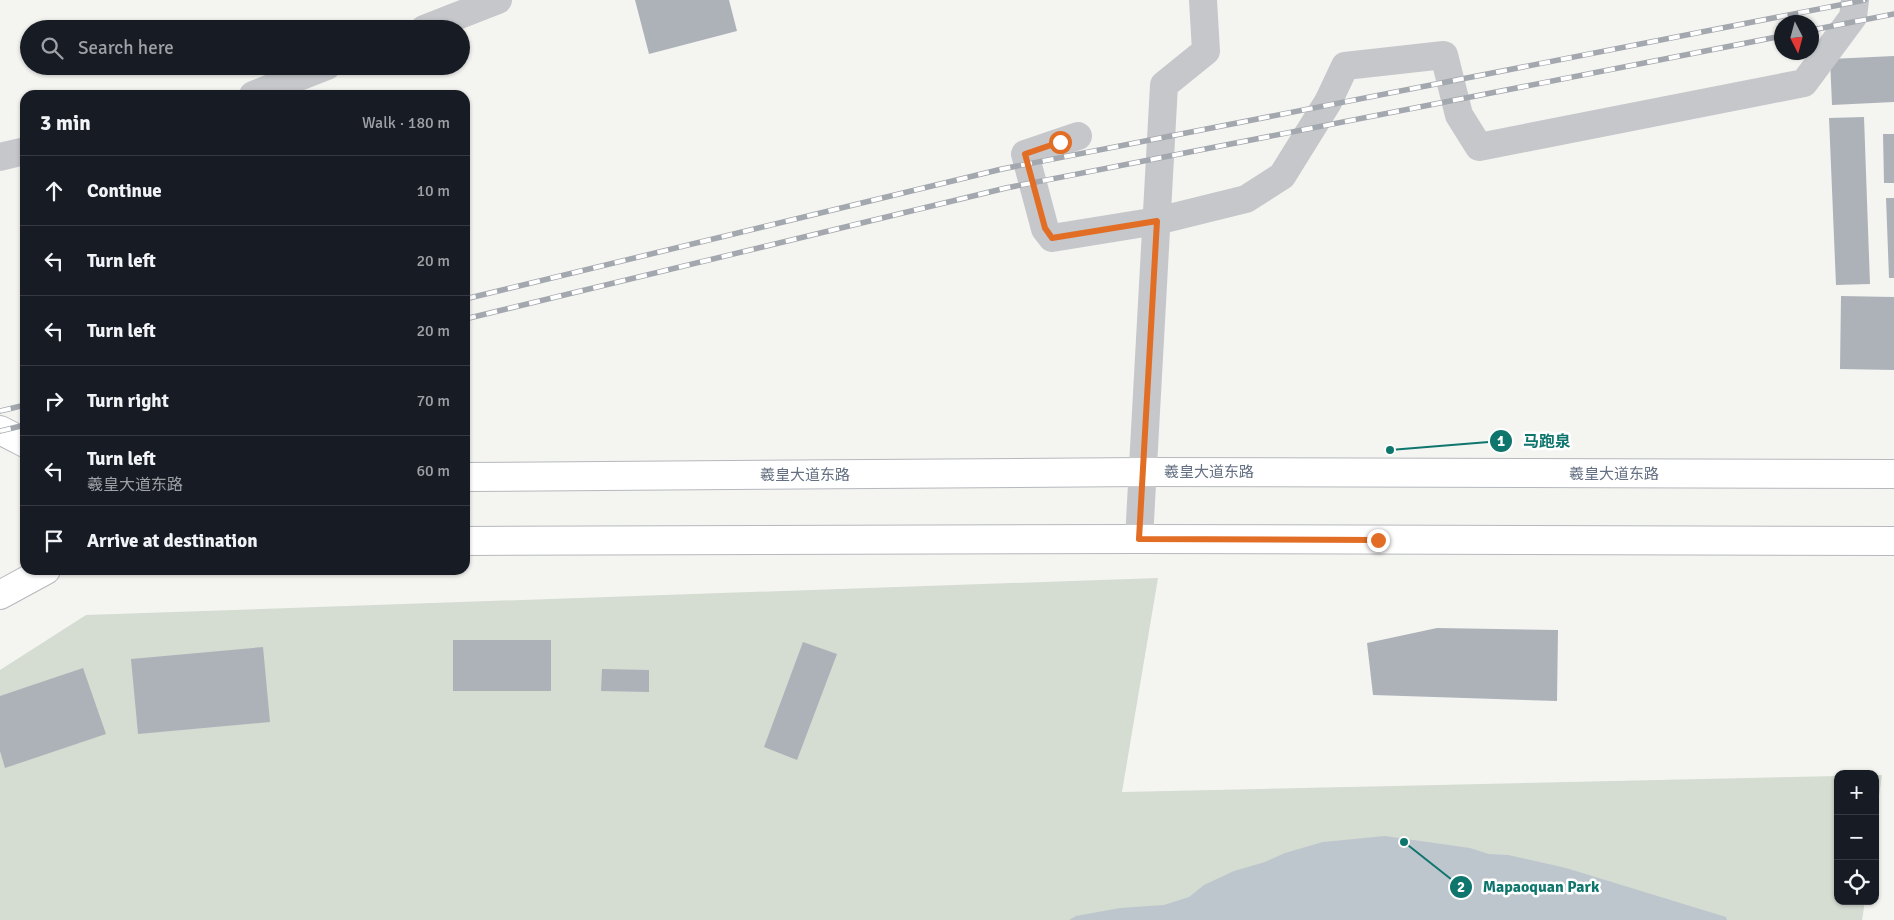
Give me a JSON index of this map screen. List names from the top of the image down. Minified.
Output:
{"streets":{"main road":["羲皇大道东路"]},"places":["马跑泉","Mapaoquan Park"],"north":"bottom","page":{"search":"Search here","heading":["3 min","Walk · 180 m"],"list":[["Continue","10 m"],["Turn left","20 m"],["Turn left","20 m"],["Turn right","70 m"],["Turn left","羲皇大道东路","60 m"],"Arrive at destination"],"map_buttons":["+","−"]}}
